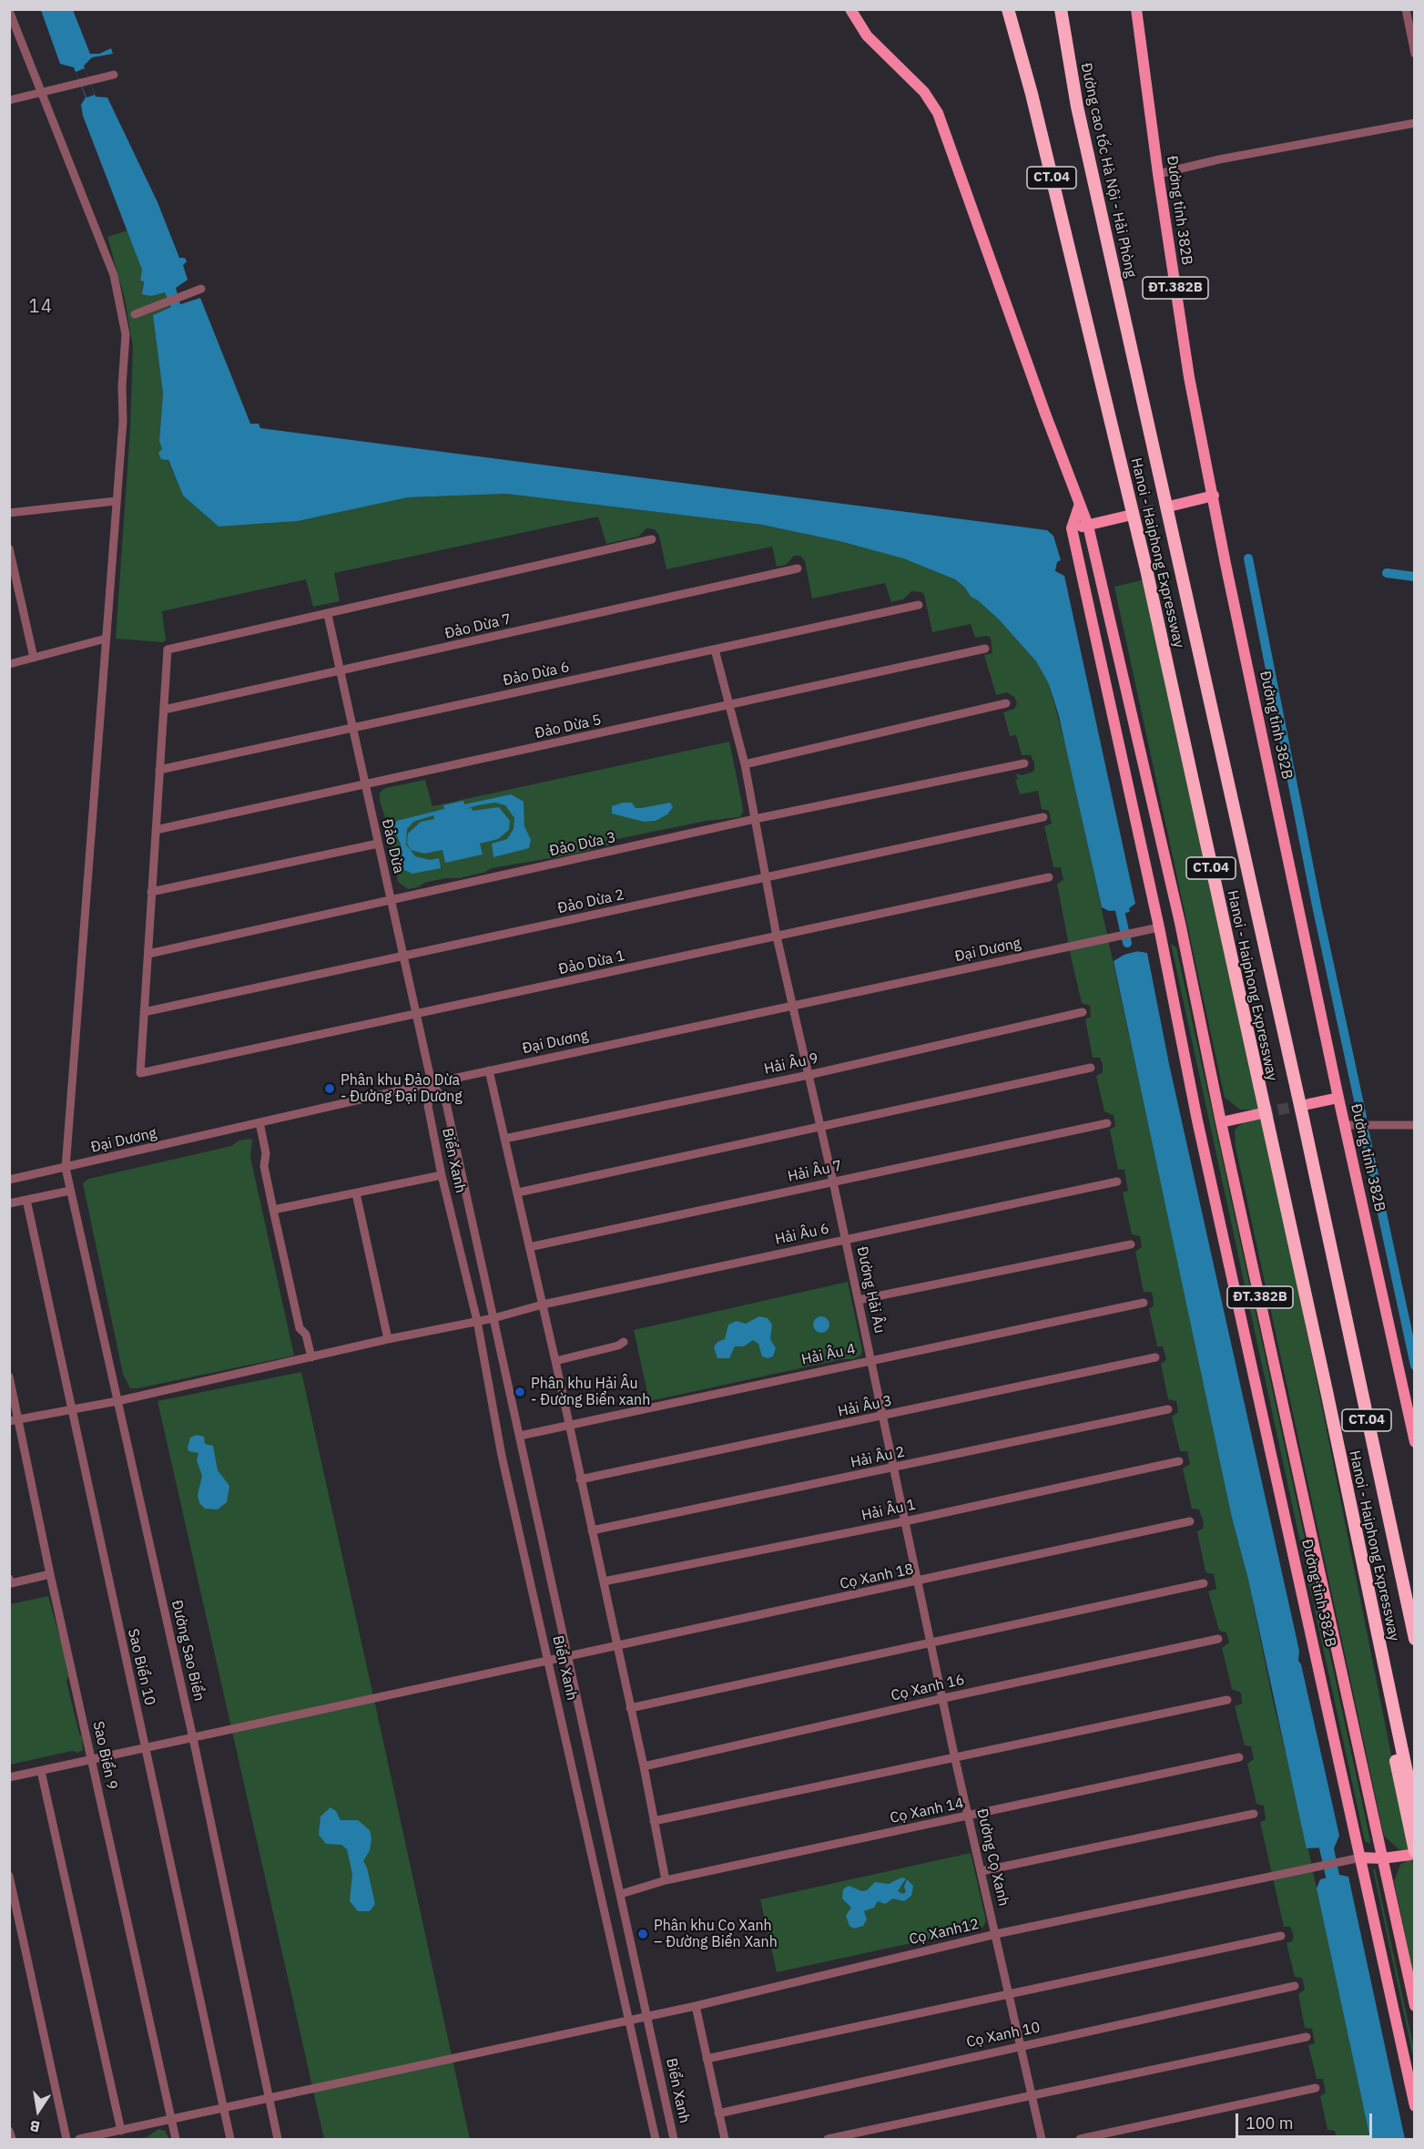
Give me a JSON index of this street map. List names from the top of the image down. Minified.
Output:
{"streets":{"highway":["CT.04","Hanoi - Haiphong Expressway"],"main road":["Đường tỉnh 382B","ĐT.382B"],"street":["Đảo Dừa 7","Đảo Dừa 6","Đảo Dừa 5","Đảo Dừa 3","Đảo Dừa","Đảo Dừa 2","Đại Dương","Đảo Dừa 1","Hải Âu 9","Biển Xanh","Hải Âu 7","Hải Âu 6","Đường Hải Âu","Hải Âu 4","Hải Âu 3","Hải Âu 2","Hải Âu 1","Cọ Xanh 18","Đường Sao Biển","Sao Biển 10","Cọ Xanh 16","Sao Biển 9","Cọ Xanh 14","Đường Cọ Xanh","Cọ Xanh12","Cọ Xanh 10"]},"crossings":[["Đường tỉnh 382B","Đại Dương"],["Đường tỉnh 382B","Cọ Xanh12"],["Đảo Dừa 7","Đảo Dừa"],["Đảo Dừa 6","Đảo Dừa"],["Đảo Dừa 6","Đường Hải Âu"],["Đảo Dừa 5","Đảo Dừa"],["Đảo Dừa 5","Đường Hải Âu"],["Đảo Dừa 3","Đảo Dừa"],["Đảo Dừa 3","Đường Hải Âu"],["Đảo Dừa","Đảo Dừa 2"],["Đảo Dừa","Đại Dương"],["Đảo Dừa","Đảo Dừa 1"],["Đảo Dừa","Biển Xanh"],["Đảo Dừa 2","Đảo Dừa 1"],["Đảo Dừa 2","Đường Hải Âu"],["Đại Dương","Biển Xanh"],["Đại Dương","Đường Hải Âu"],["Đại Dương","Đường Sao Biển"],["Đảo Dừa 1","Đường Hải Âu"],["Hải Âu 9","Đường Hải Âu"],["Biển Xanh","Hải Âu 6"],["Biển Xanh","Hải Âu 4"],["Biển Xanh","Cọ Xanh 18"],["Biển Xanh","Cọ Xanh 14"],["Biển Xanh","Cọ Xanh12"],["Hải Âu 7","Đường Hải Âu"],["Hải Âu 6","Đường Hải Âu"],["Đường Hải Âu","Hải Âu 4"],["Đường Hải Âu","Hải Âu 3"],["Đường Hải Âu","Hải Âu 2"],["Đường Hải Âu","Hải Âu 1"],["Đường Hải Âu","Cọ Xanh 18"],["Đường Hải Âu","Đường Cọ Xanh"],["Cọ Xanh 18","Đường Sao Biển"],["Cọ Xanh 18","Sao Biển 10"],["Cọ Xanh 18","Sao Biển 9"],["Cọ Xanh 18","Đường Cọ Xanh"],["Cọ Xanh 16","Đường Cọ Xanh"],["Cọ Xanh 14","Đường Cọ Xanh"],["Đường Cọ Xanh","Cọ Xanh12"],["Đường Cọ Xanh","Cọ Xanh 10"]],"districts":["14"],"places":["Phân khu Đảo Dừa - Đường Đại Dương","Phân khu Hải Âu - Đường Biển xanh","Phân khu Cọ Xanh – Đường Biển Xanh"],"scale_bar":"100 m","north":"bottom"}
